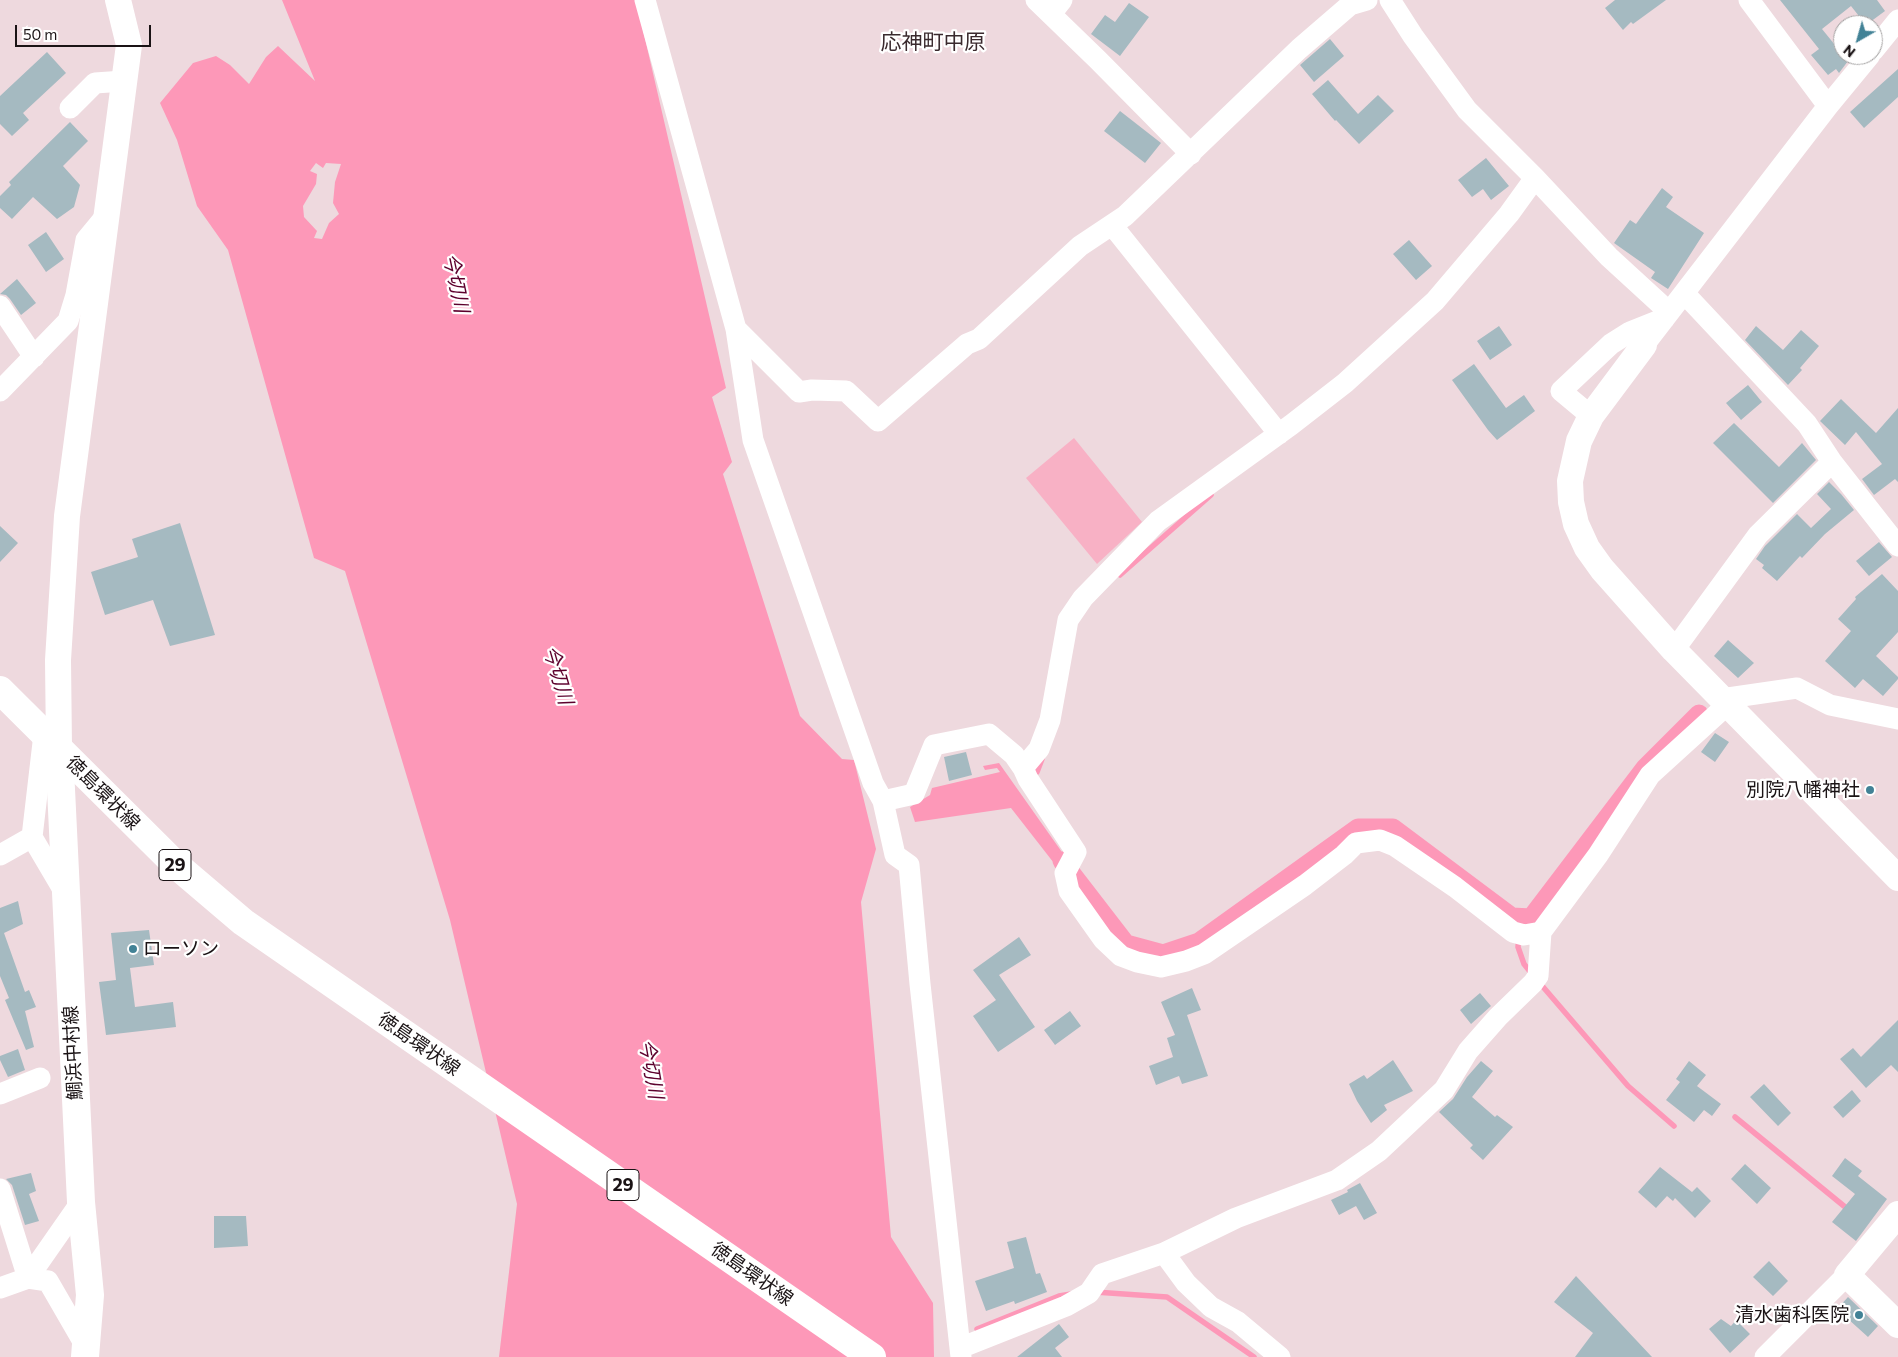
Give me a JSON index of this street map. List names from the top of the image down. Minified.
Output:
{"streets":{"main road":["徳島環状線","29","鯛浜中村線"]},"crossings":[["徳島環状線","鯛浜中村線"]],"districts":["応神町中原"],"water":["今切川"],"places":["別院八幡神社","ローソン","清水歯科医院"],"scale_bar":"50 m","north":"bottom left"}
